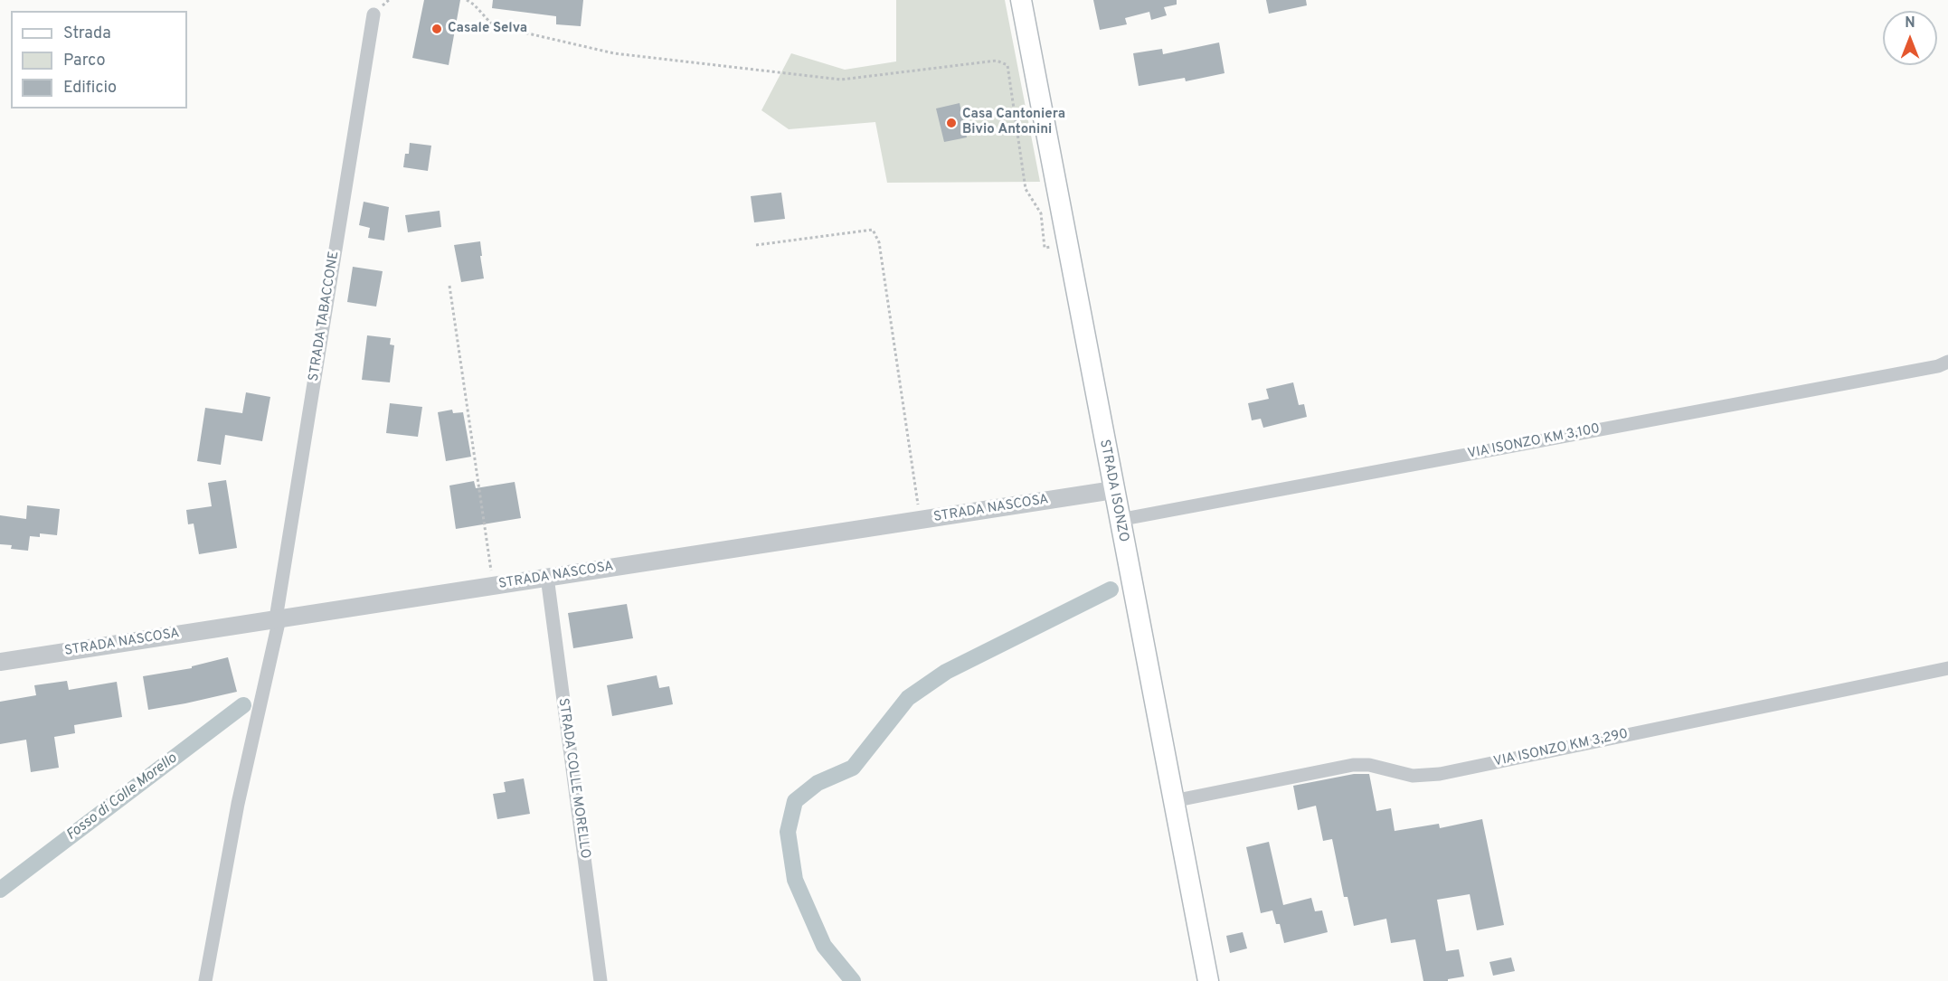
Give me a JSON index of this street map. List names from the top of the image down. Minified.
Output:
{"streets":{"main road":["STRADA ISONZO"],"street":["STRADA TABACCONE","VIA ISONZO KM 3,100","STRADA NASCOSA","VIA ISONZO KM 3,290","STRADA COLLE MORELLO"]},"crossings":[["STRADA TABACCONE","STRADA NASCOSA"],["VIA ISONZO KM 3,100","STRADA ISONZO"],["STRADA ISONZO","STRADA NASCOSA"],["STRADA ISONZO","VIA ISONZO KM 3,290"],["STRADA NASCOSA","STRADA COLLE MORELLO"]],"water":["Fosso di Colle Morello"],"places":["Casale Selva","Casa Cantoniera Bivio Antonini"],"legend":["Strada","Parco","Edificio"],"north":"top"}
